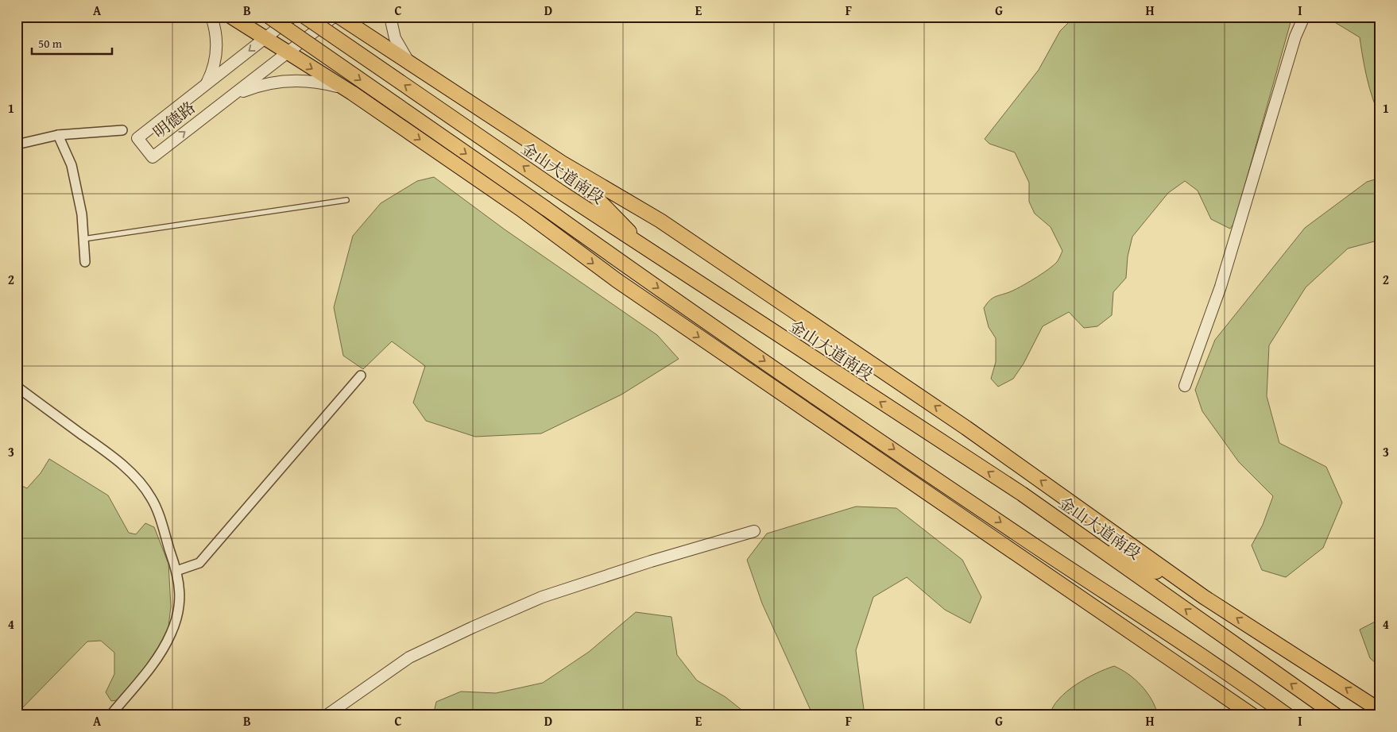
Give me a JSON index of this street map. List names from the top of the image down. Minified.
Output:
{"streets":{"main road":["金山大道南段"],"street":["明德路"]},"scale_bar":"50 m","grid":{"columns":["A","B","C","D","E","F","G","H","I"],"rows":["1","2","3","4"]}}
